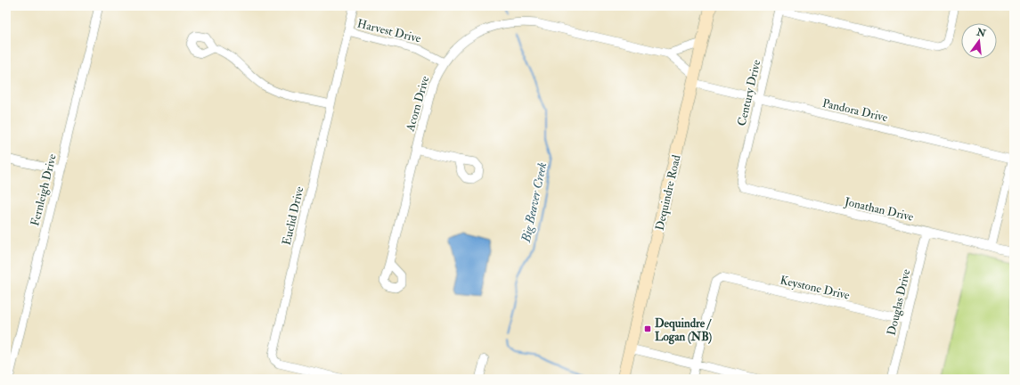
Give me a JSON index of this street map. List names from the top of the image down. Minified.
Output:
{"streets":{"main road":["Dequindre Road"],"street":["Harvest Drive","Century Drive","Acorn Drive","Pandora Drive","Fernleigh Drive","Jonathan Drive","Euclid Drive","Keystone Drive","Douglas Drive"]},"crossings":[["Harvest Drive","Acorn Drive"],["Harvest Drive","Euclid Drive"],["Century Drive","Pandora Drive"],["Century Drive","Jonathan Drive"],["Acorn Drive","Pandora Drive"],["Acorn Drive","Dequindre Road"],["Pandora Drive","Dequindre Road"],["Jonathan Drive","Douglas Drive"],["Keystone Drive","Douglas Drive"]],"water":["Big Beaver Creek"],"places":{"transit":["Dequindre / Logan (NB)"]},"north":"top"}
